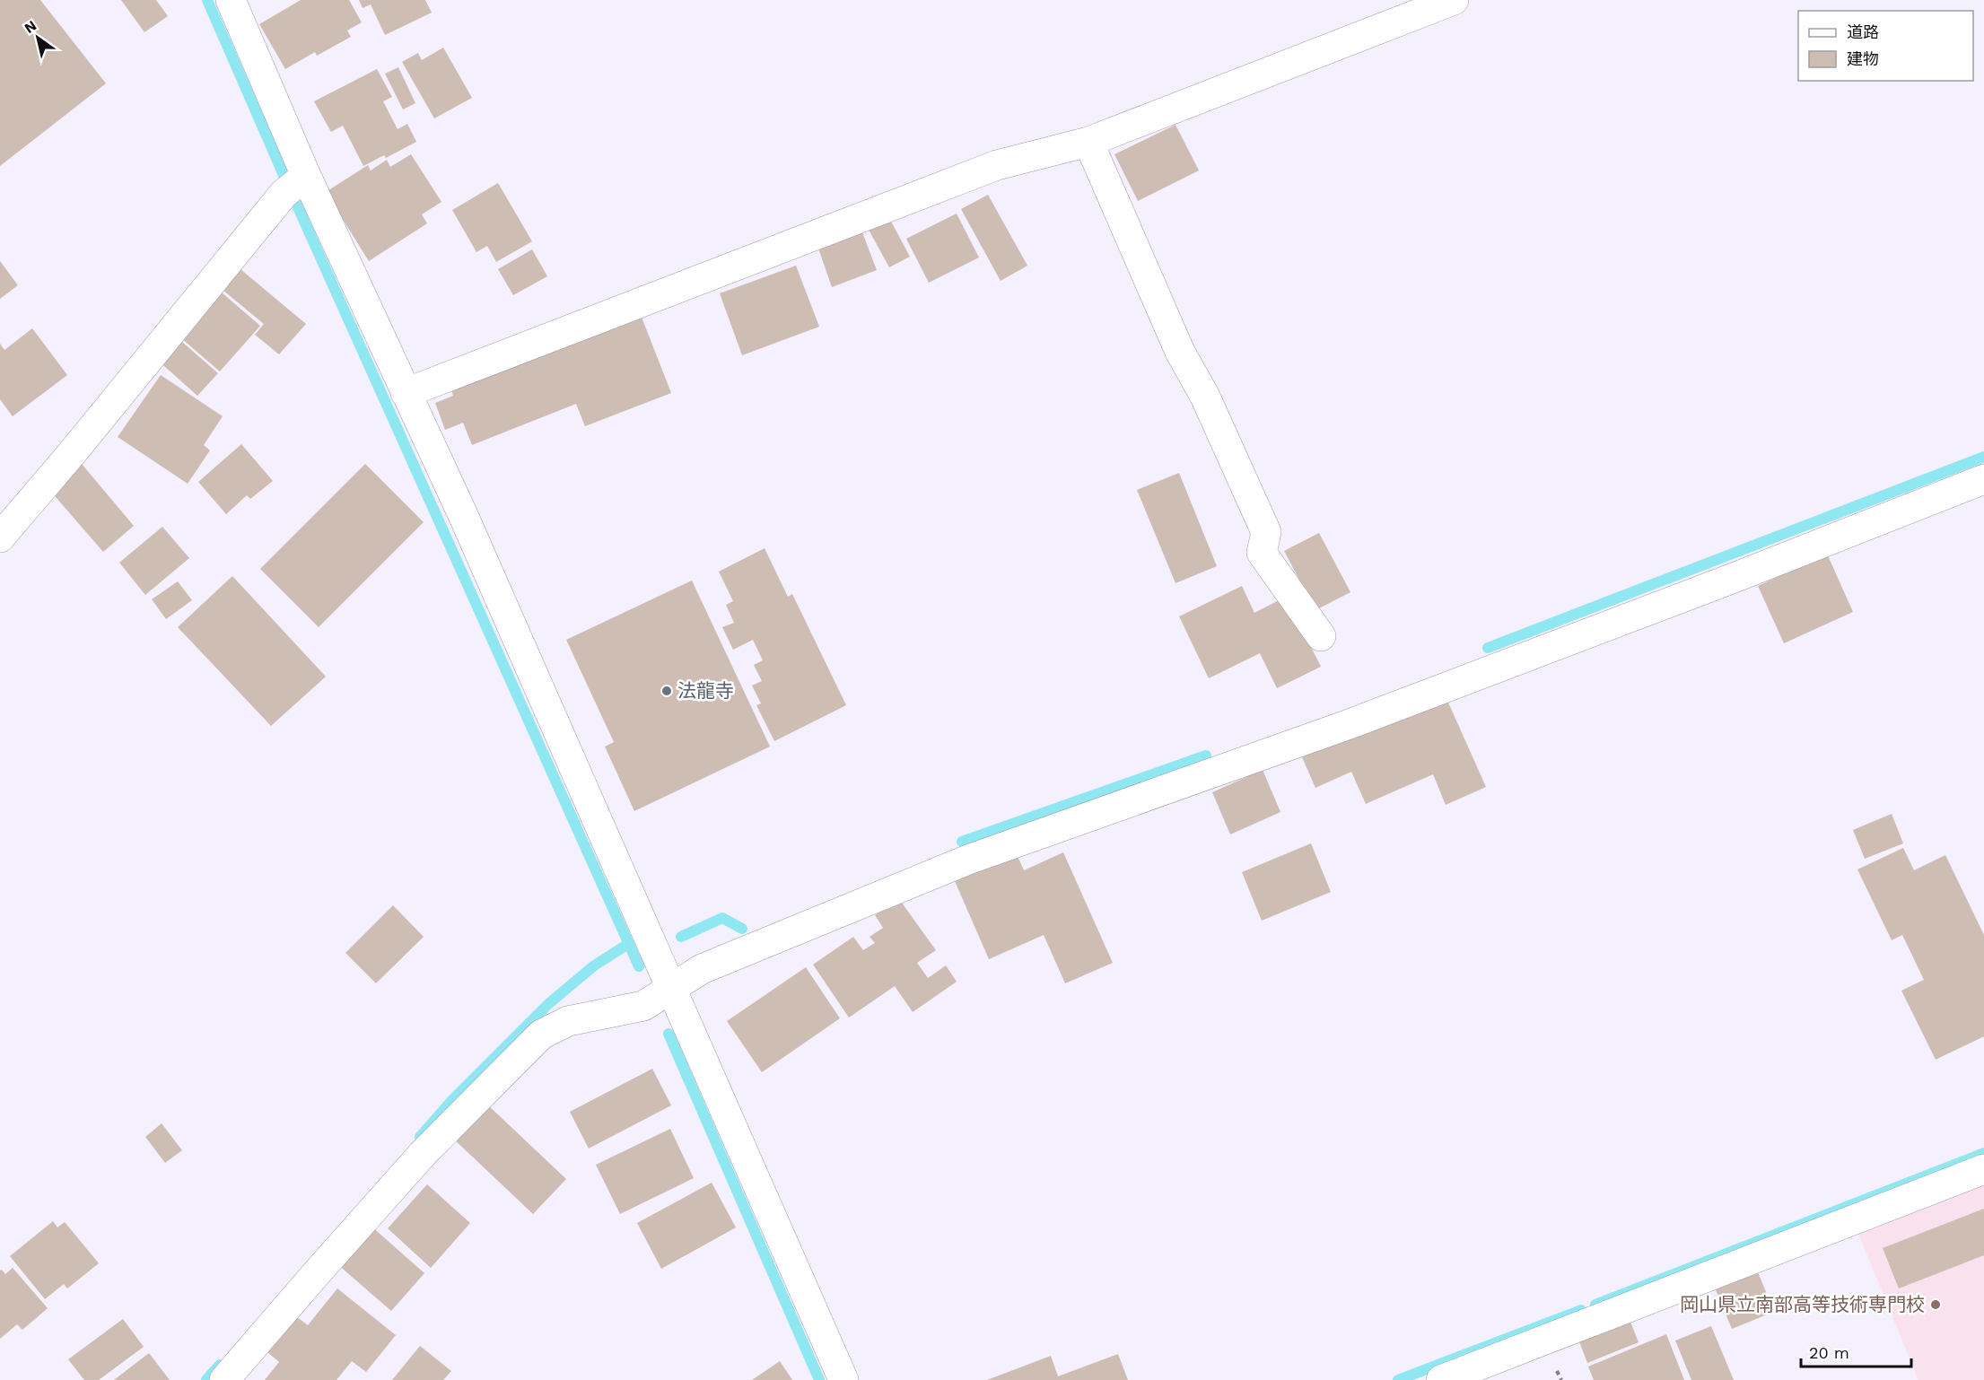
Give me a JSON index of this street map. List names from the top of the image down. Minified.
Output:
{"places":["法龍寺","岡山県立南部高等技術専門校"],"legend":["道路","建物"],"scale_bar":"20 m","north":"top left"}
